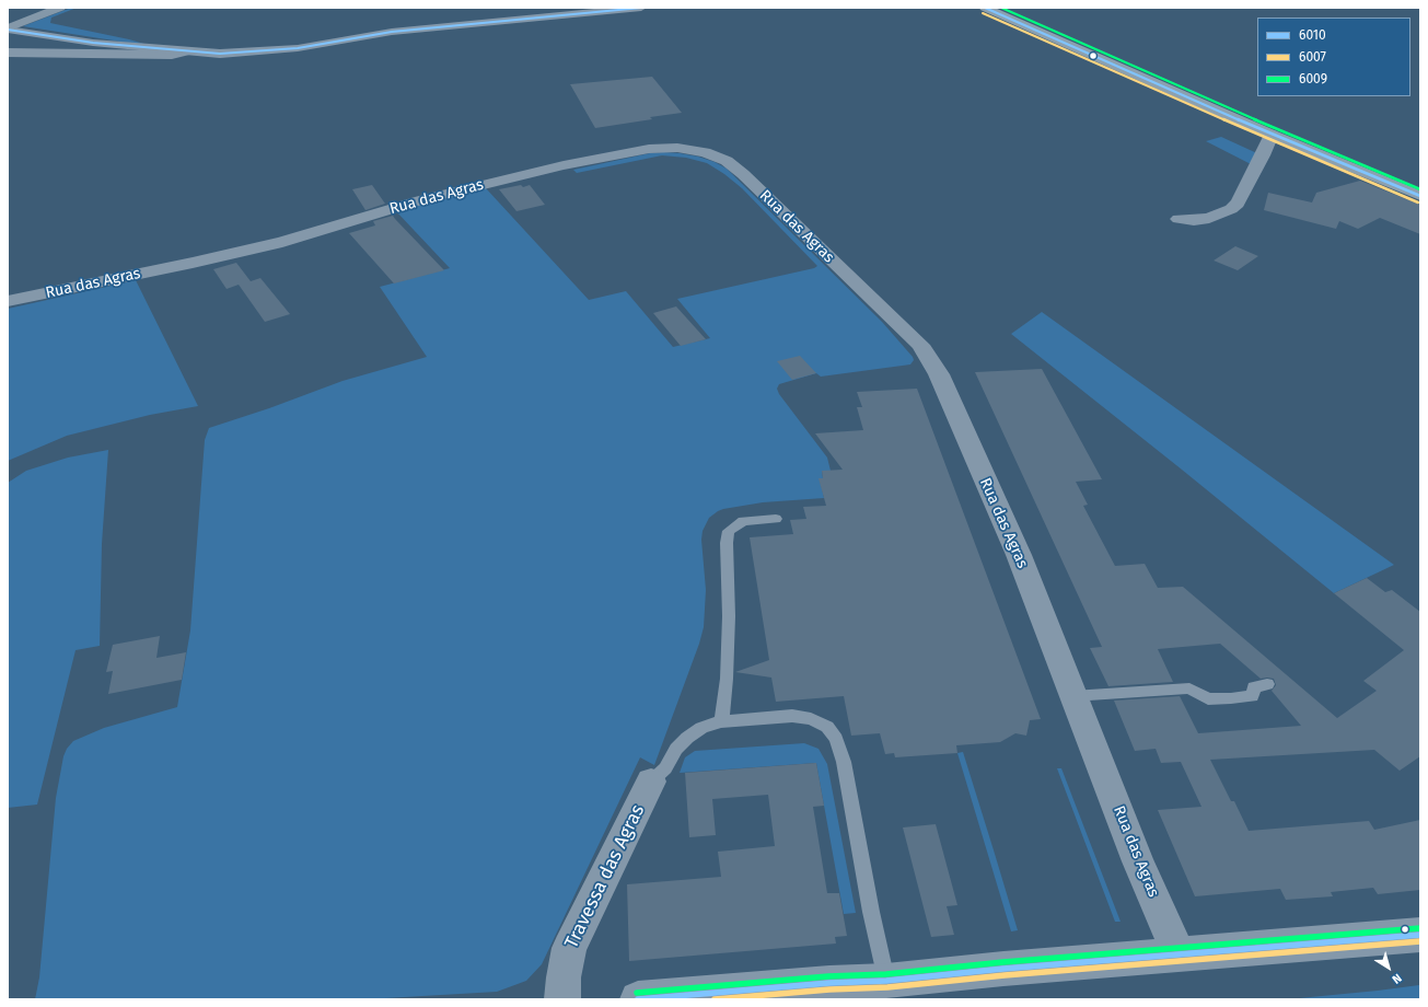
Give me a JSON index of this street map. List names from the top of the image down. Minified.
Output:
{"streets":{"street":["Rua das Agras","Travessa das Agras"]},"lines":["transit line 6010","transit line 6009","transit line 6007"],"legend":["6010","6007","6009"],"north":"bottom right"}
